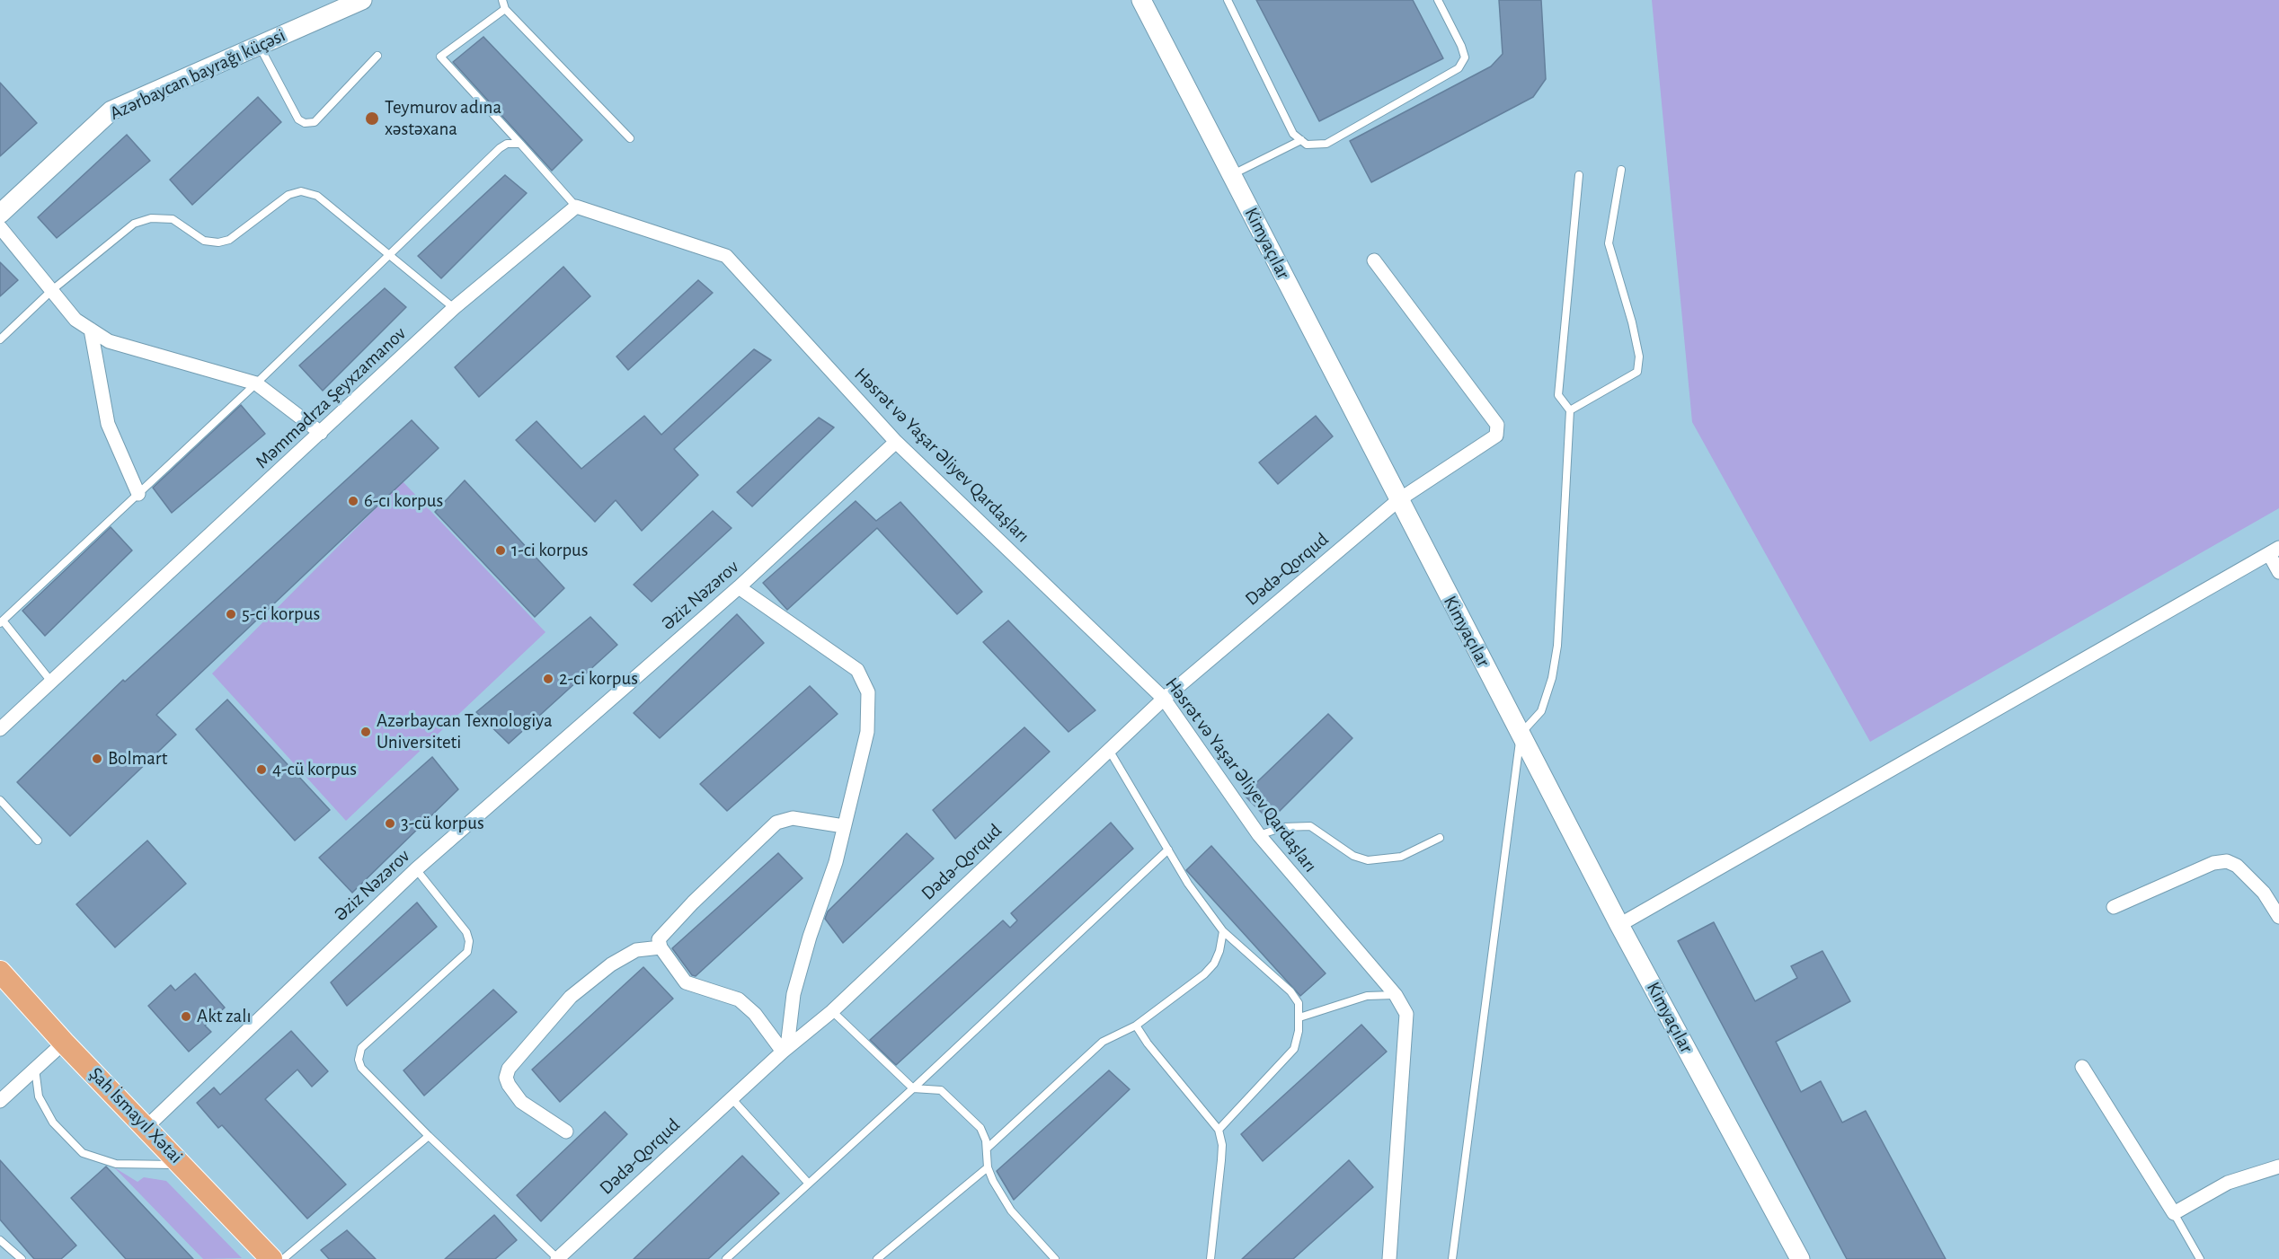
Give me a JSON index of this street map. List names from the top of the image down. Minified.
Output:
{"streets":{"main road":["Şah İsmayıl Xətai"],"street":["Azərbaycan bayrağı küçəsi","Kimyaçılar","Məmmədrza Şeyxzamanov","Həsrət və Yaşar Əliyev Qardaşları","Dədə-Qorqud","Əziz Nəzərov"]},"crossings":[["Kimyaçılar","Dədə-Qorqud"],["Məmmədrza Şeyxzamanov","Həsrət və Yaşar Əliyev Qardaşları"],["Həsrət və Yaşar Əliyev Qardaşları","Dədə-Qorqud"],["Həsrət və Yaşar Əliyev Qardaşları","Əziz Nəzərov"],["Əziz Nəzərov","Şah İsmayıl Xətai"]],"places":["Teymurov adına xəstəxana","6-cı korpus","1-ci korpus","5-ci korpus","2-ci korpus","Azərbaycan Texnologiya Universiteti","Bolmart","4-cü korpus","3-cü korpus","Akt zalı"]}
